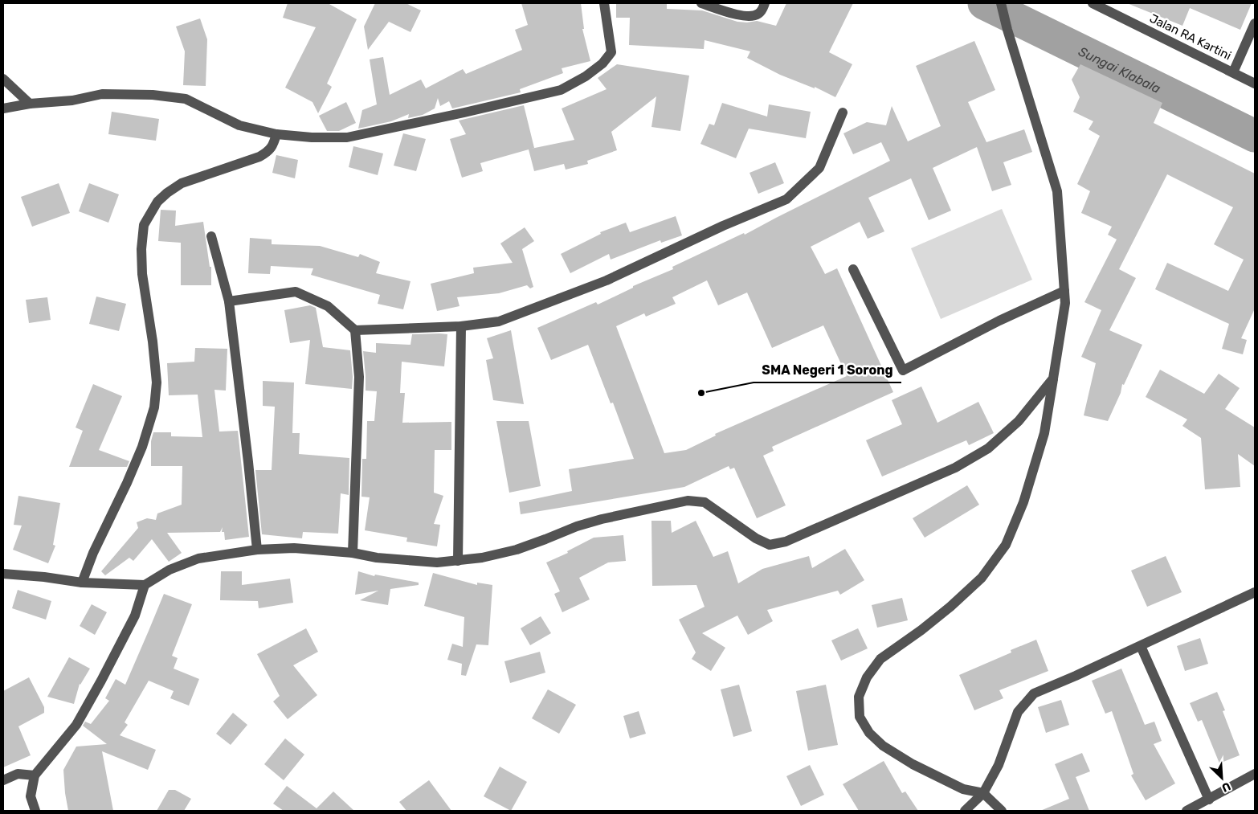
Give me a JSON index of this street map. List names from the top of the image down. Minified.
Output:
{"streets":{"street":["Jalan RA Kartini"]},"water":["Sungai Klabala"],"places":["SMA Negeri 1 Sorong"],"north":"bottom right"}
